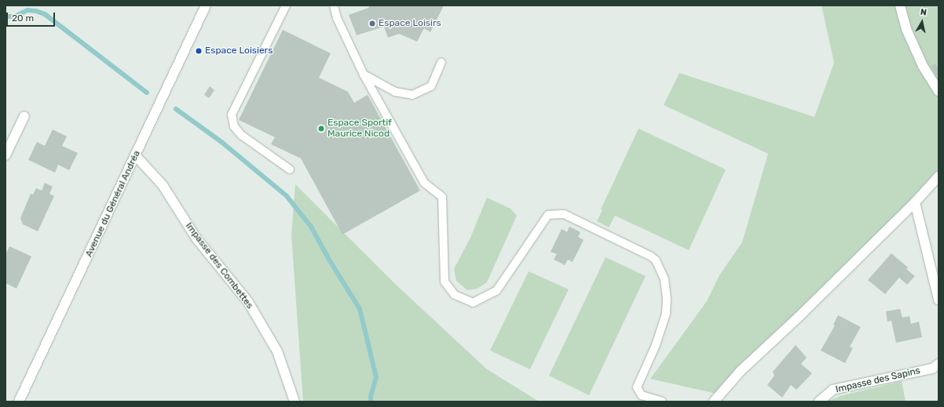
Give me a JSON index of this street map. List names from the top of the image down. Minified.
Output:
{"streets":{"street":["Avenue du Général Andréa","Impasse des Combettes","Impasse des Sapins"]},"crossings":[["Avenue du Général Andréa","Impasse des Combettes"]],"places":["Espace Loisirs","Espace Loisiers","Espace Sportif Maurice Nicod"],"scale_bar":"20 m","north":"top"}
